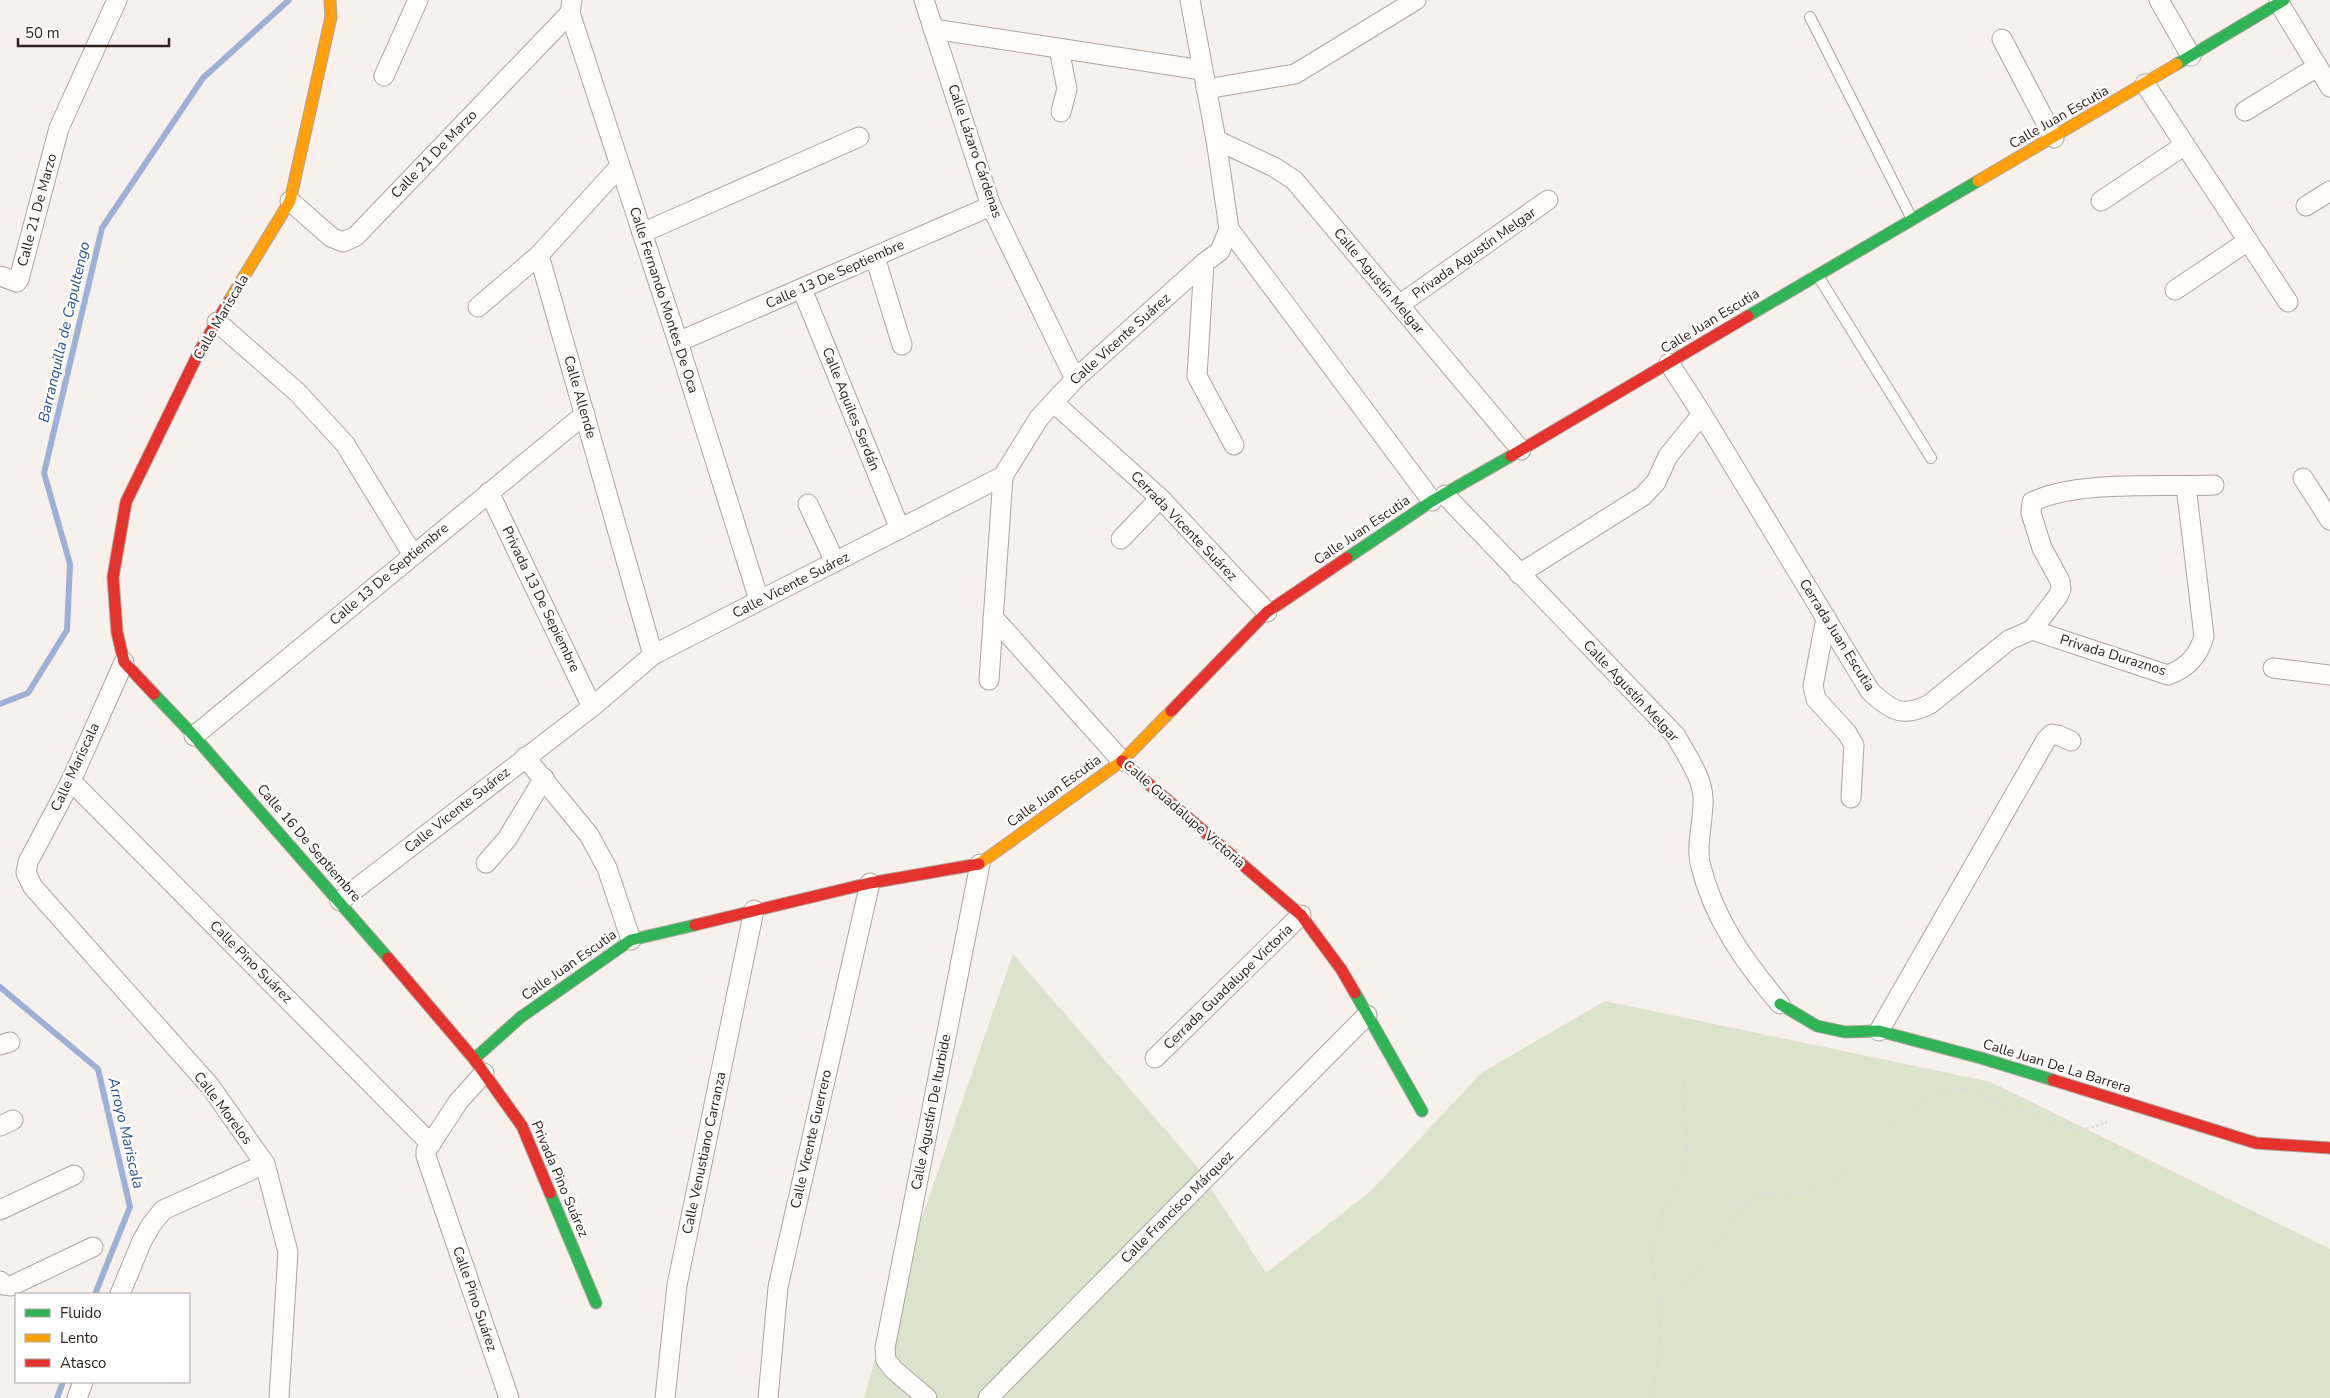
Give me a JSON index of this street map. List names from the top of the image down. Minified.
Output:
{"streets":{"street":["Calle Juan Escutia","Calle Lázaro Cárdenas","Calle 21 De Marzo","Privada Agustín Melgar","Calle 13 De Septiembre","Calle Agustín Melgar","Calle Fernando Montes De Oca","Calle Mariscala","Calle Vicente Suárez","Calle Allende","Calle Aquiles Serdán","Cerrada Vicente Suárez","Privada 13 De Sepiembre","Cerrada Juan Escutia","Privada Duraznos","Calle Guadalupe Victoria","Calle 16 De Septiembre","Calle Pino Suárez","Cerrada Guadalupe Victoria","Calle Juan De La Barrera","Calle Morelos","Calle Agustín De Iturbide","Calle Vicente Guerrero","Calle Venustiano Carranza","Privada Pino Suárez","Calle Francisco Márquez"]},"crossings":[["Calle Juan Escutia","Calle Agustín Melgar"],["Calle Juan Escutia","Cerrada Vicente Suárez"],["Calle Juan Escutia","Cerrada Juan Escutia"],["Calle Juan Escutia","Calle Guadalupe Victoria"],["Calle Juan Escutia","Calle 16 De Septiembre"],["Calle Juan Escutia","Calle Pino Suárez"],["Calle Juan Escutia","Calle Agustín De Iturbide"],["Calle Juan Escutia","Calle Vicente Guerrero"],["Calle Juan Escutia","Calle Venustiano Carranza"],["Calle Juan Escutia","Privada Pino Suárez"],["Calle Lázaro Cárdenas","Calle 13 De Septiembre"],["Calle Lázaro Cárdenas","Calle Vicente Suárez"],["Calle 21 De Marzo","Calle Fernando Montes De Oca"],["Calle 21 De Marzo","Calle Mariscala"],["Privada Agustín Melgar","Calle Agustín Melgar"],["Calle 13 De Septiembre","Calle Fernando Montes De Oca"],["Calle 13 De Septiembre","Calle Allende"],["Calle 13 De Septiembre","Calle Aquiles Serdán"],["Calle 13 De Septiembre","Privada 13 De Sepiembre"],["Calle 13 De Septiembre","Calle 16 De Septiembre"],["Calle Agustín Melgar","Calle Vicente Suárez"],["Calle Agustín Melgar","Calle Juan De La Barrera"],["Calle Fernando Montes De Oca","Calle Vicente Suárez"],["Calle Mariscala","Calle 16 De Septiembre"],["Calle Mariscala","Calle Pino Suárez"],["Calle Mariscala","Calle Morelos"],["Calle Vicente Suárez","Calle Allende"],["Calle Vicente Suárez","Calle Aquiles Serdán"],["Calle Vicente Suárez","Cerrada Vicente Suárez"],["Calle Vicente Suárez","Privada 13 De Sepiembre"],["Calle Vicente Suárez","Calle 16 De Septiembre"],["Cerrada Juan Escutia","Privada Duraznos"],["Calle Guadalupe Victoria","Cerrada Guadalupe Victoria"],["Calle Guadalupe Victoria","Calle Francisco Márquez"],["Calle 16 De Septiembre","Calle Pino Suárez"],["Calle 16 De Septiembre","Privada Pino Suárez"],["Calle Pino Suárez","Privada Pino Suárez"]],"water":["Barranquilla de Capultengo","Arroyo Mariscala"],"legend":["Fluido","Lento","Atasco"],"scale_bar":"50 m"}
